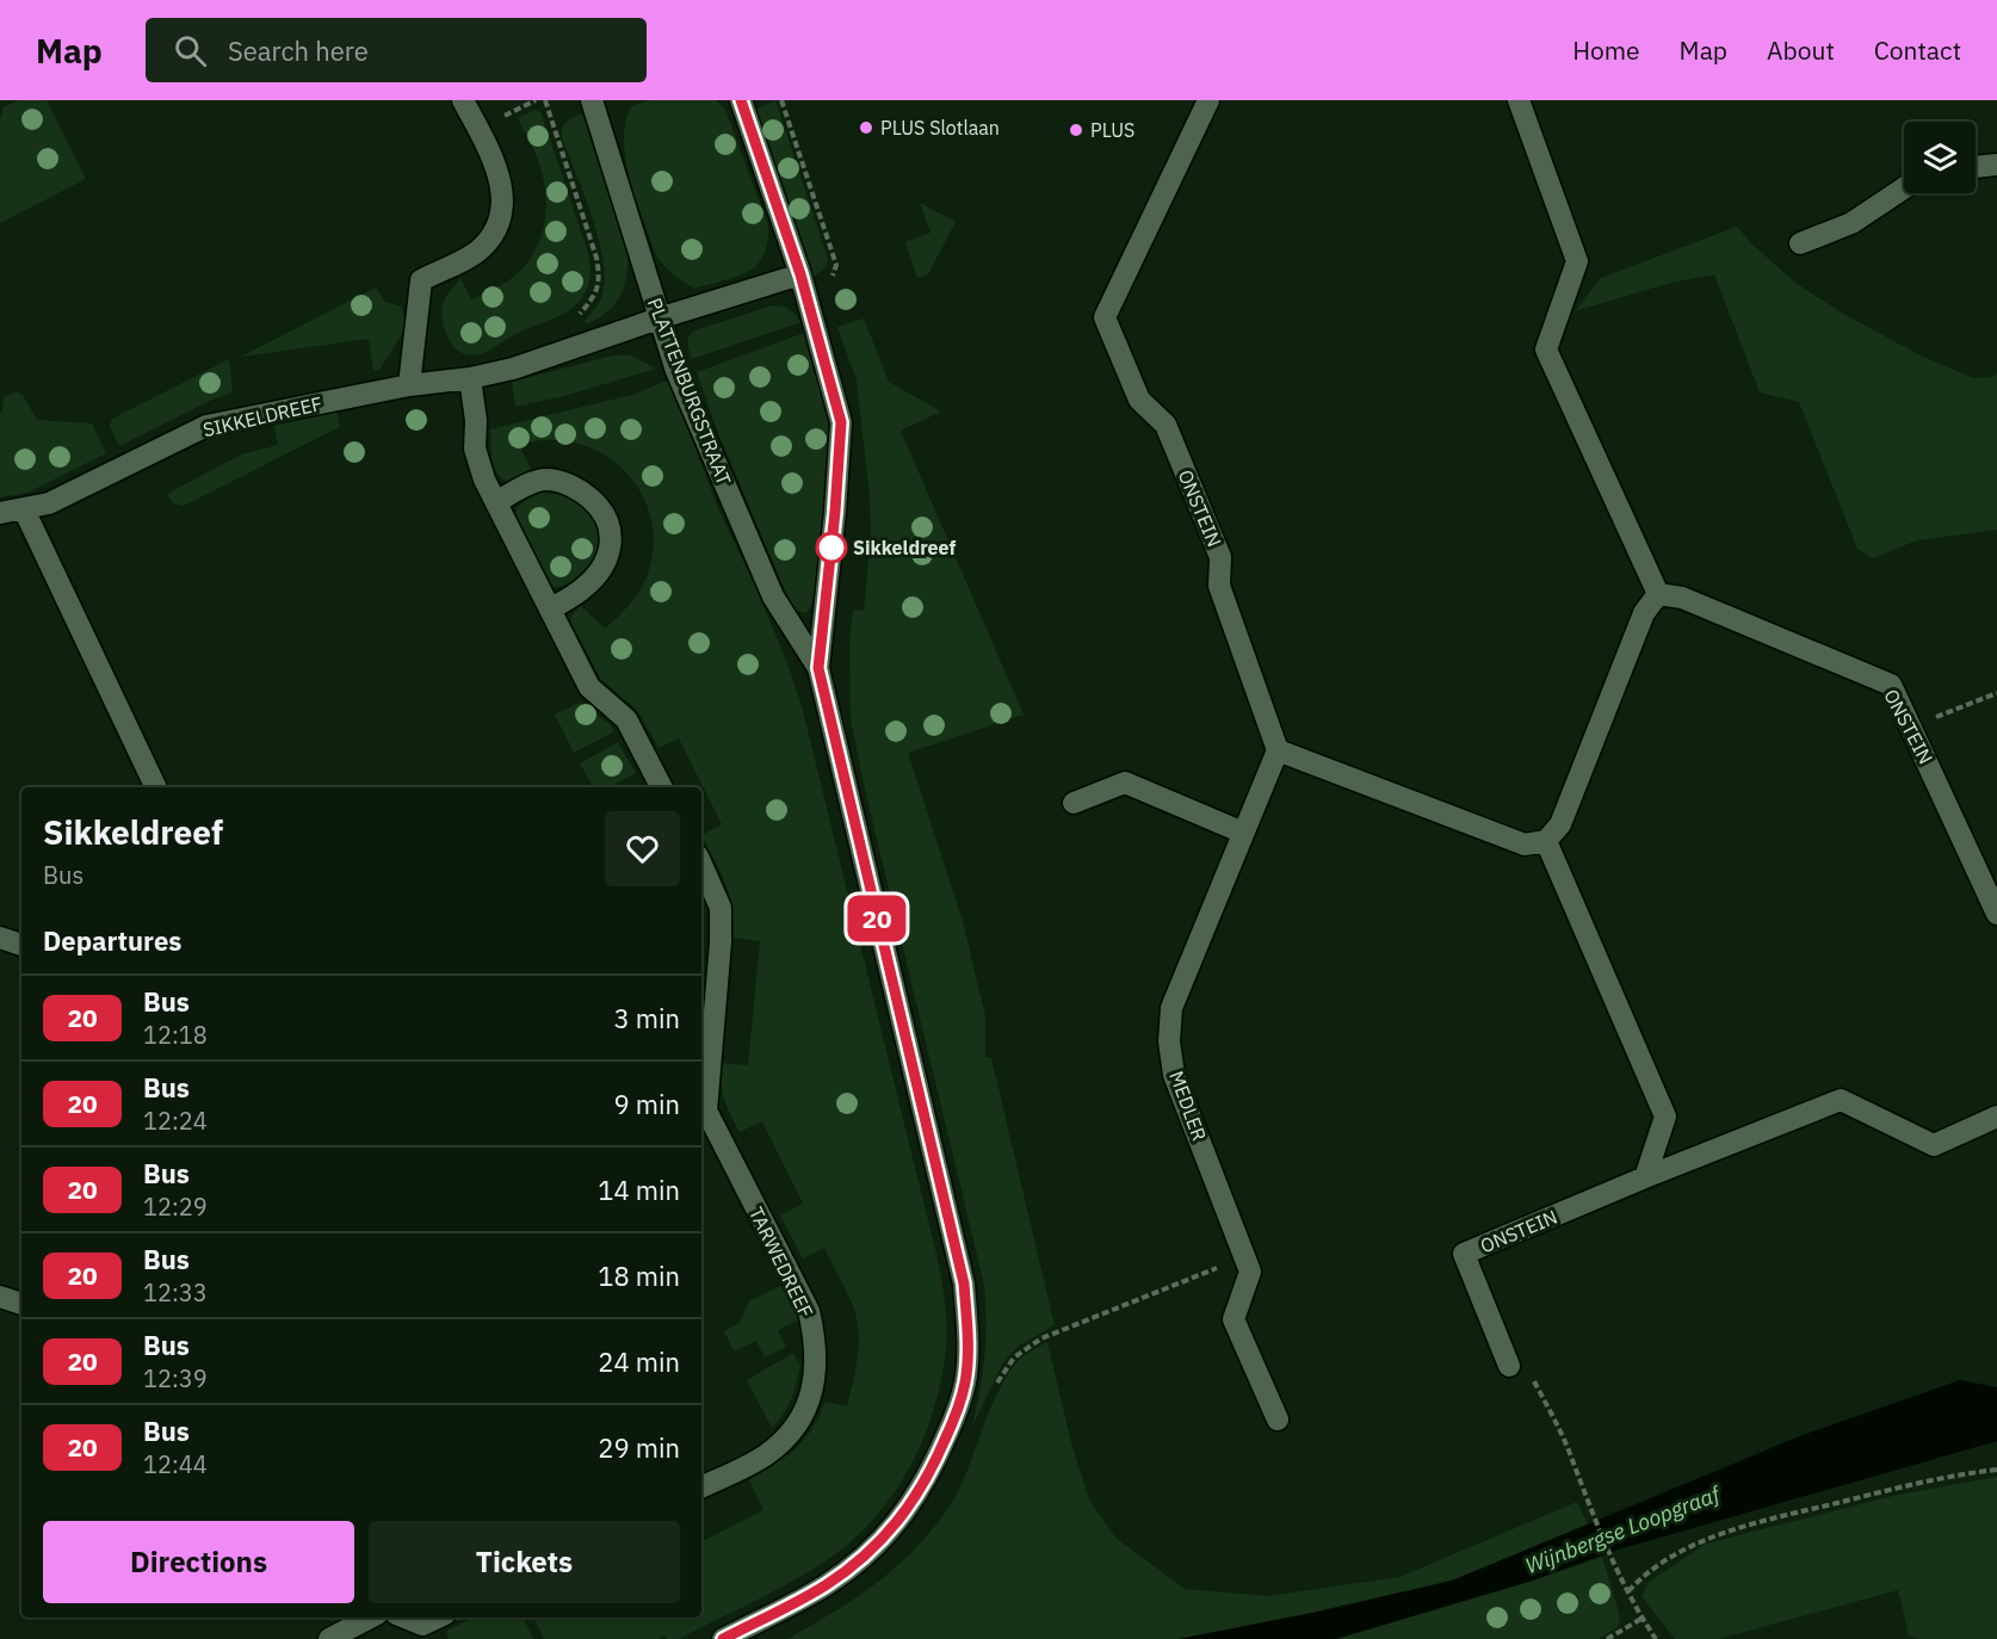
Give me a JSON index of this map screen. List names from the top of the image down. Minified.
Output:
{"streets":{"street":["PLATTENBURGSTRAAT","SIKKELDREEF","ONSTEIN","MEDLER","TARWEDREEF"]},"crossings":[["PLATTENBURGSTRAAT","SIKKELDREEF"],["ONSTEIN","MEDLER"]],"water":["Wijnbergse Loopgraaf"],"places":["PLUS Slotlaan","PLUS","Sikkeldreef"],"lines":["bus line 20"],"page":{"header":"Map","search":"Search here","nav":["Home","Map","About","Contact"],"on_map":"20","heading":[["Sikkeldreef","Bus"],"Departures"],"list":[{"mark":"20","name":"Bus","note":"12:18","value":"3 min"},{"mark":"20","name":"Bus","note":"12:24","value":"9 min"},{"mark":"20","name":"Bus","note":"12:29","value":"14 min"},{"mark":"20","name":"Bus","note":"12:33","value":"18 min"},{"mark":"20","name":"Bus","note":"12:39","value":"24 min"},{"mark":"20","name":"Bus","note":"12:44","value":"29 min"}],"buttons":["Directions","Tickets"]}}
